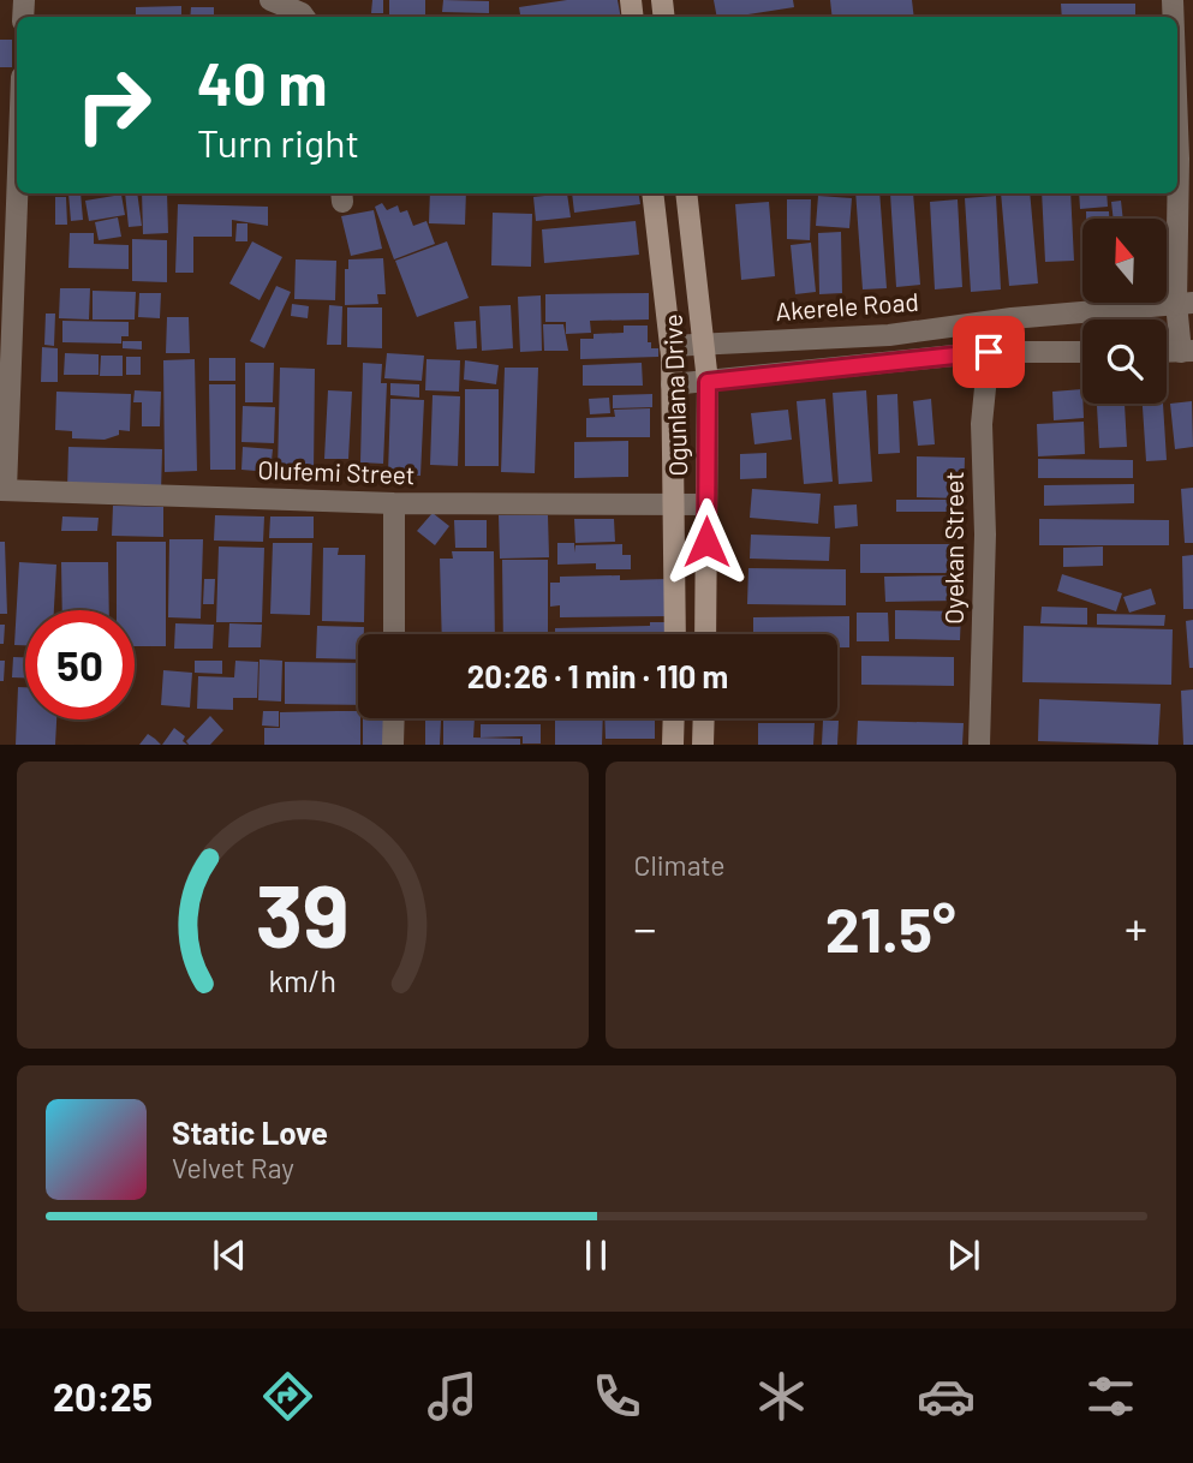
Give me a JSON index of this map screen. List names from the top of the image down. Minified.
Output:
{"streets":{"main road":["Ogunlana Drive"],"street":["Akerele Road","Olufemi Street","Oyekan Street"]},"crossings":[["Akerele Road","Ogunlana Drive"],["Ogunlana Drive","Olufemi Street"]],"north":"top","page":{"turn":["40 m","Turn right"],"limit":"50","trip":"20:26 · 1 min · 110 m","tile":"Climate","heat":["−","21.5°","+"],"song":["Static Love","Velvet Ray"],"tabs":"20:25","gauge":["39","km/h"]}}
